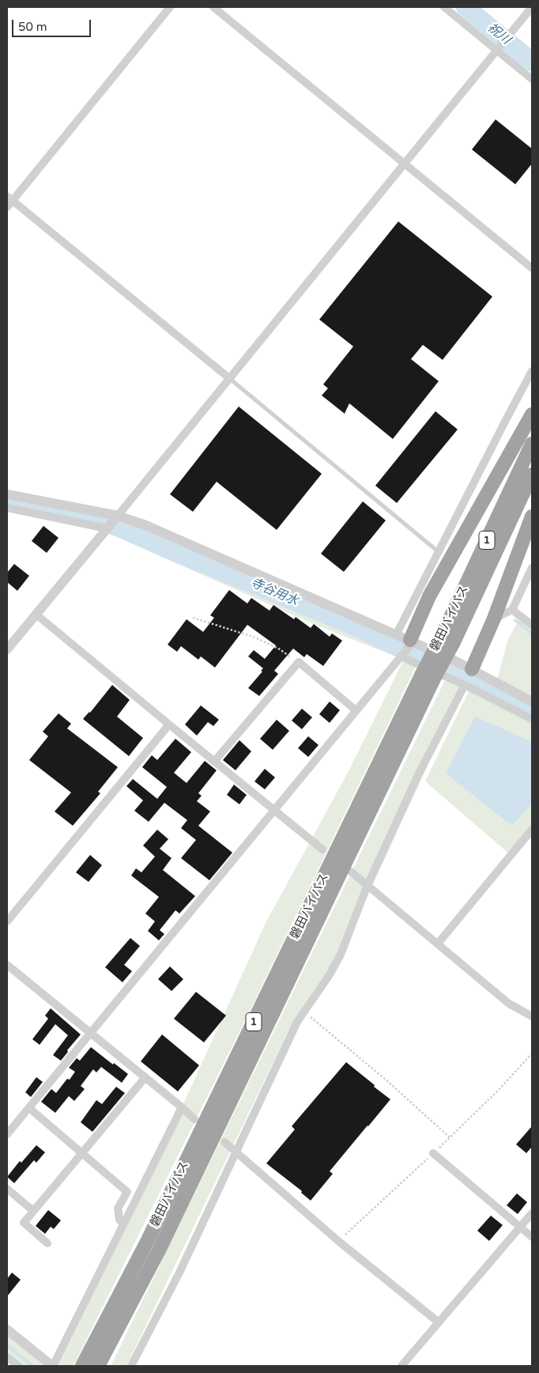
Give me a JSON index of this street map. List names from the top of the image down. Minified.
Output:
{"streets":{"highway":["1","磐田バイパス"]},"water":["祝川","寺谷用水"],"scale_bar":"50 m"}
